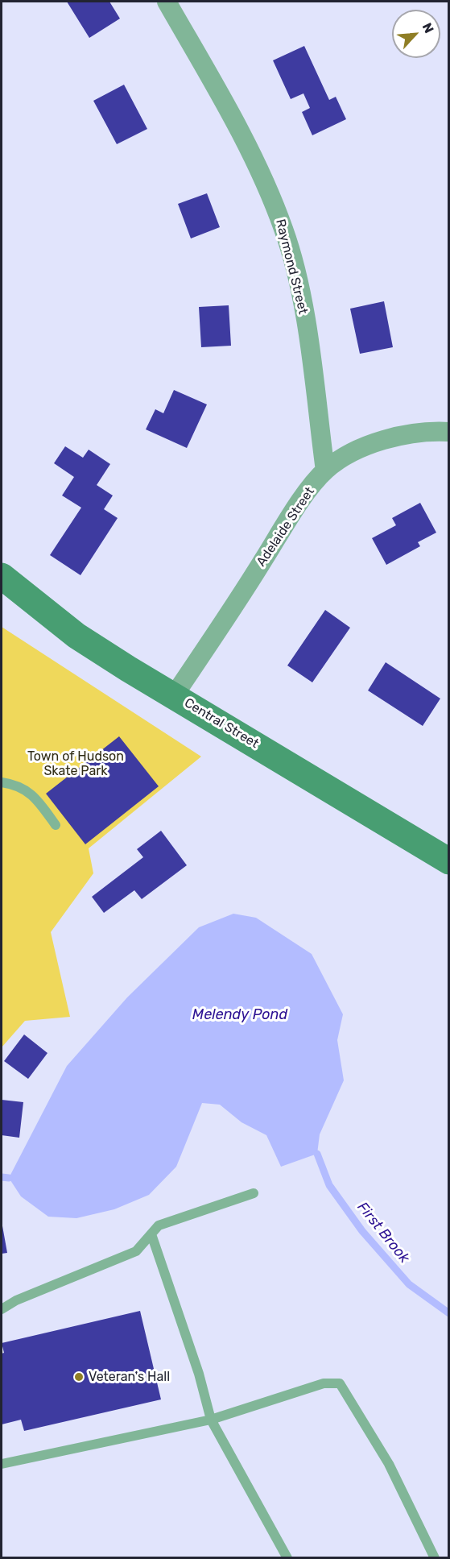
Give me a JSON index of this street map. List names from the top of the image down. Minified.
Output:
{"streets":{"street":["Raymond Street","Adelaide Street","Central Street"]},"crossings":[["Raymond Street","Adelaide Street"],["Adelaide Street","Central Street"]],"water":["Melendy Pond","First Brook"],"parks":["Town of Hudson Skate Park"],"places":["Veteran's Hall"],"north":"top right"}
